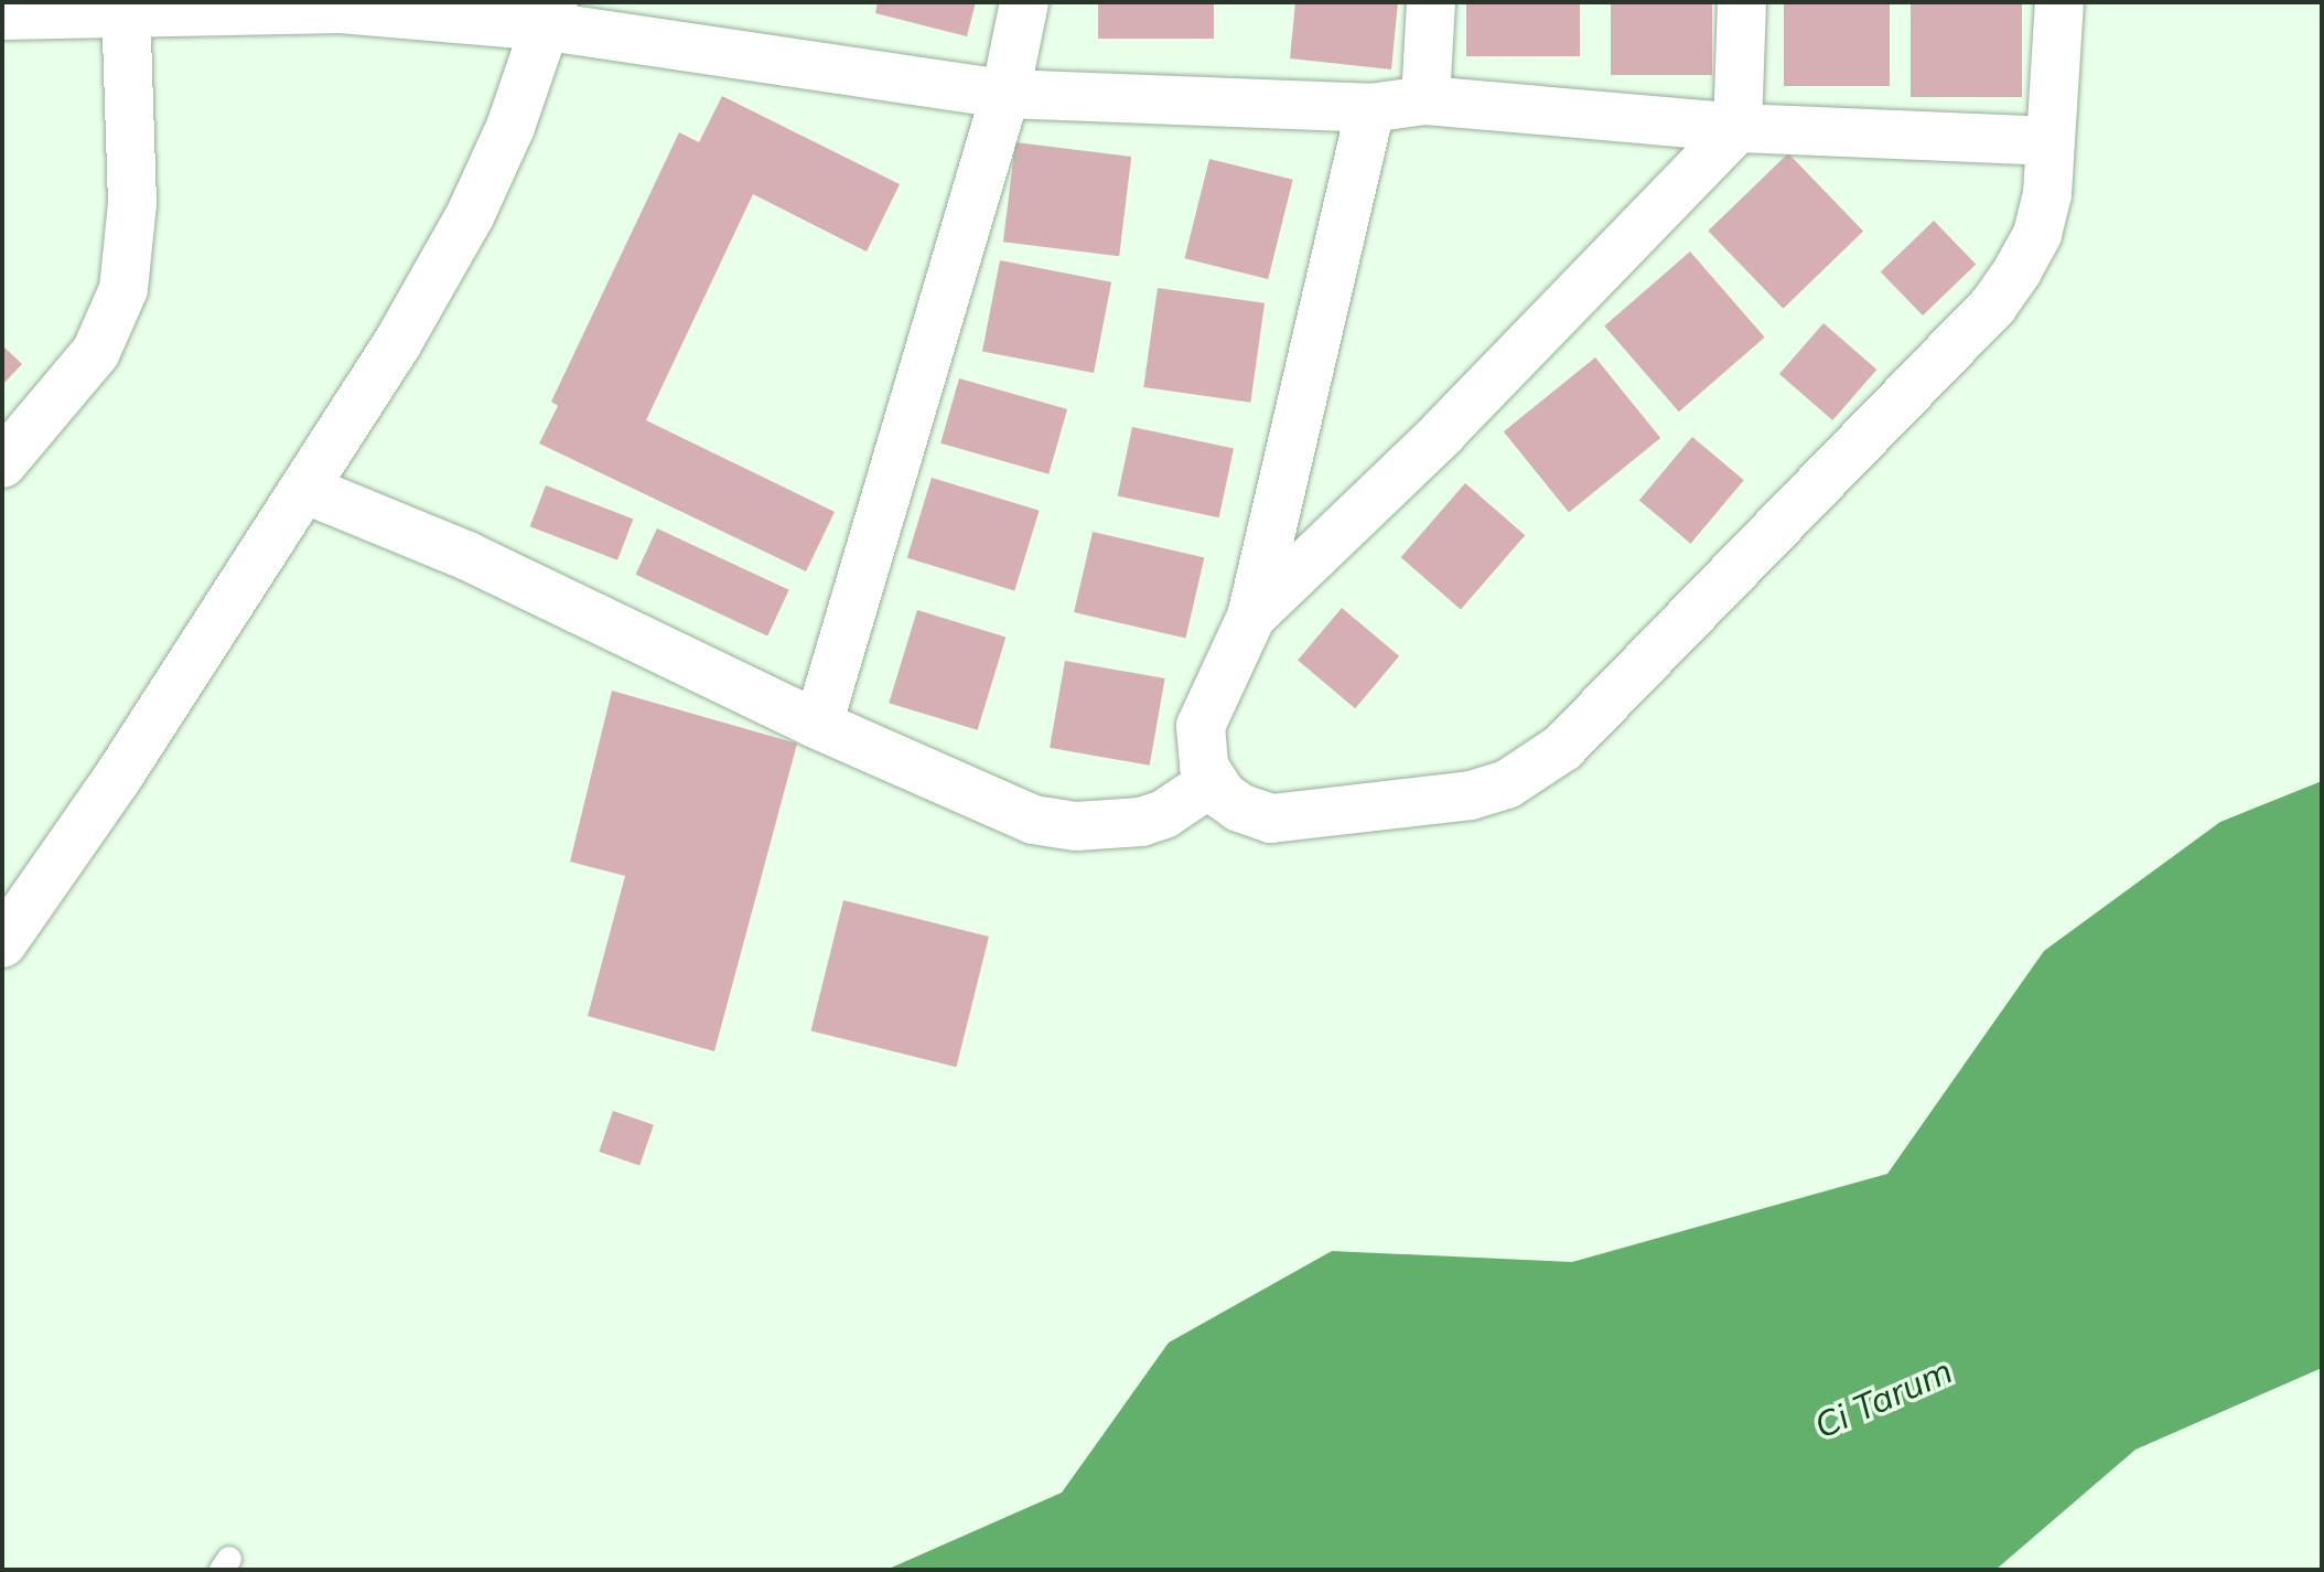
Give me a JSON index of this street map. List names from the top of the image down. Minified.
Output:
{"water":["Ci Tarum"]}
